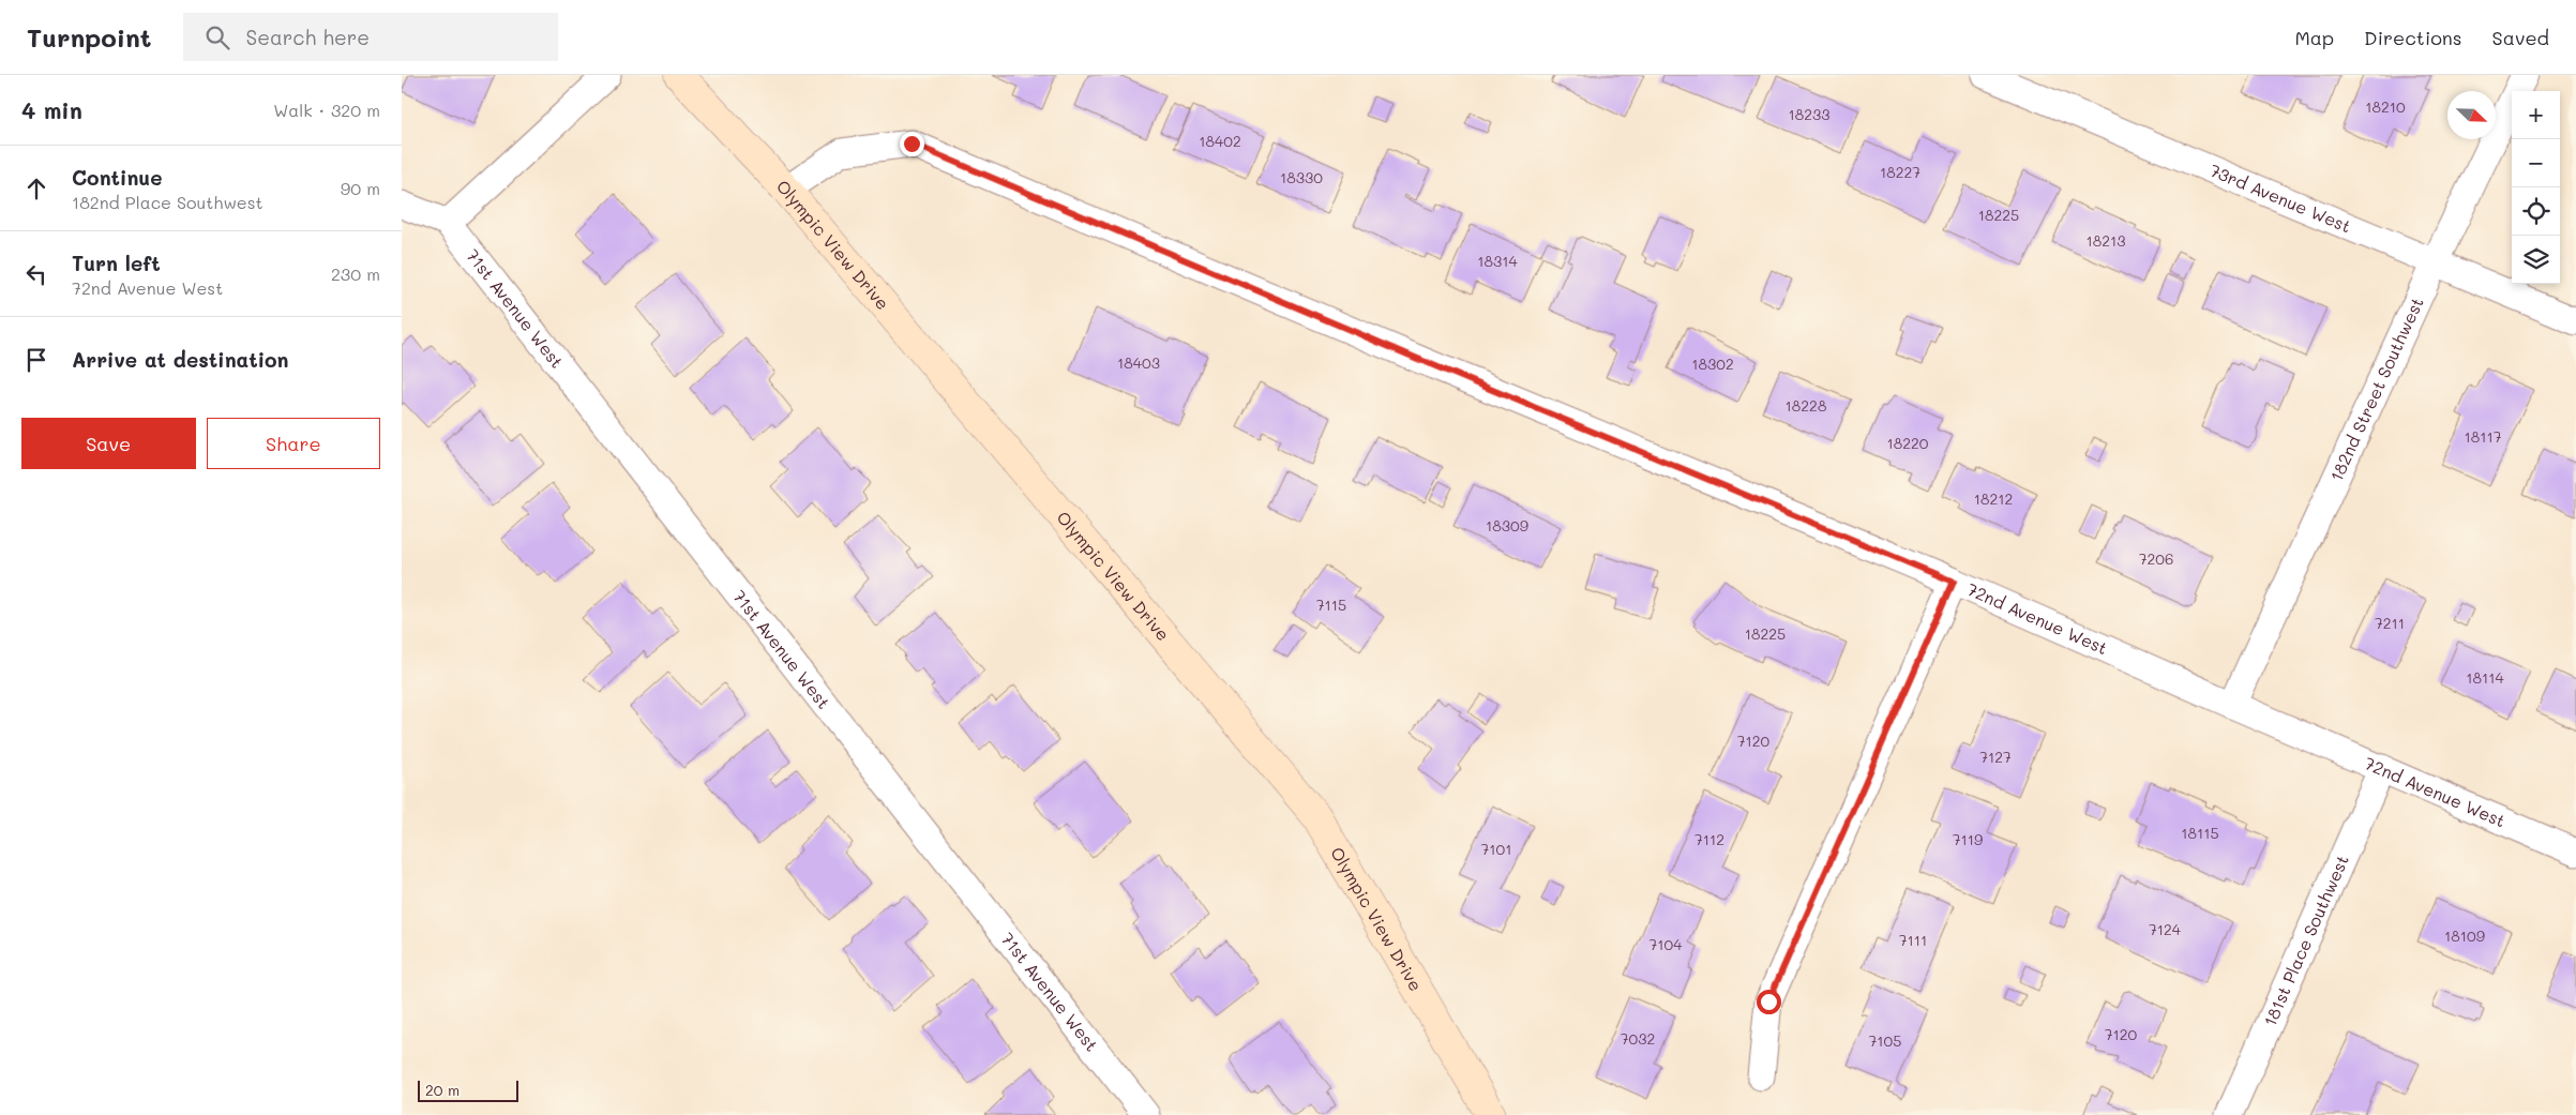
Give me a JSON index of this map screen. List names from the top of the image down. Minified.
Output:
{"streets":{"main road":["Olympic View Drive"],"street":["73rd Avenue West","71st Avenue West","182nd Street Southwest","72nd Avenue West","181st Place Southwest"]},"crossings":[["73rd Avenue West","182nd Street Southwest"],["Olympic View Drive","72nd Avenue West"],["182nd Street Southwest","72nd Avenue West"],["72nd Avenue West","181st Place Southwest"]],"house_numbers":["18210","18233","18402","18227","18330","18225","18213","18314","18403","18302","18228","18117","18220","18212","18309","7206","7115","7211","18225","18114","7120","7127","18115","7112","7119","7101","7124","18109","7111","7104","7120","7032","7105"],"scale_bar":"20 m","north":"bottom right","page":{"header":"Turnpoint","search":"Search here","nav":["Map","Directions","Saved"],"heading":["4 min","Walk · 320 m"],"map_buttons":["+","−"],"list":[["Continue","182nd Place Southwest","90 m"],["Turn left","72nd Avenue West","230 m"],"Arrive at destination"],"buttons":["Save","Share"],"scale":"20 m"}}
